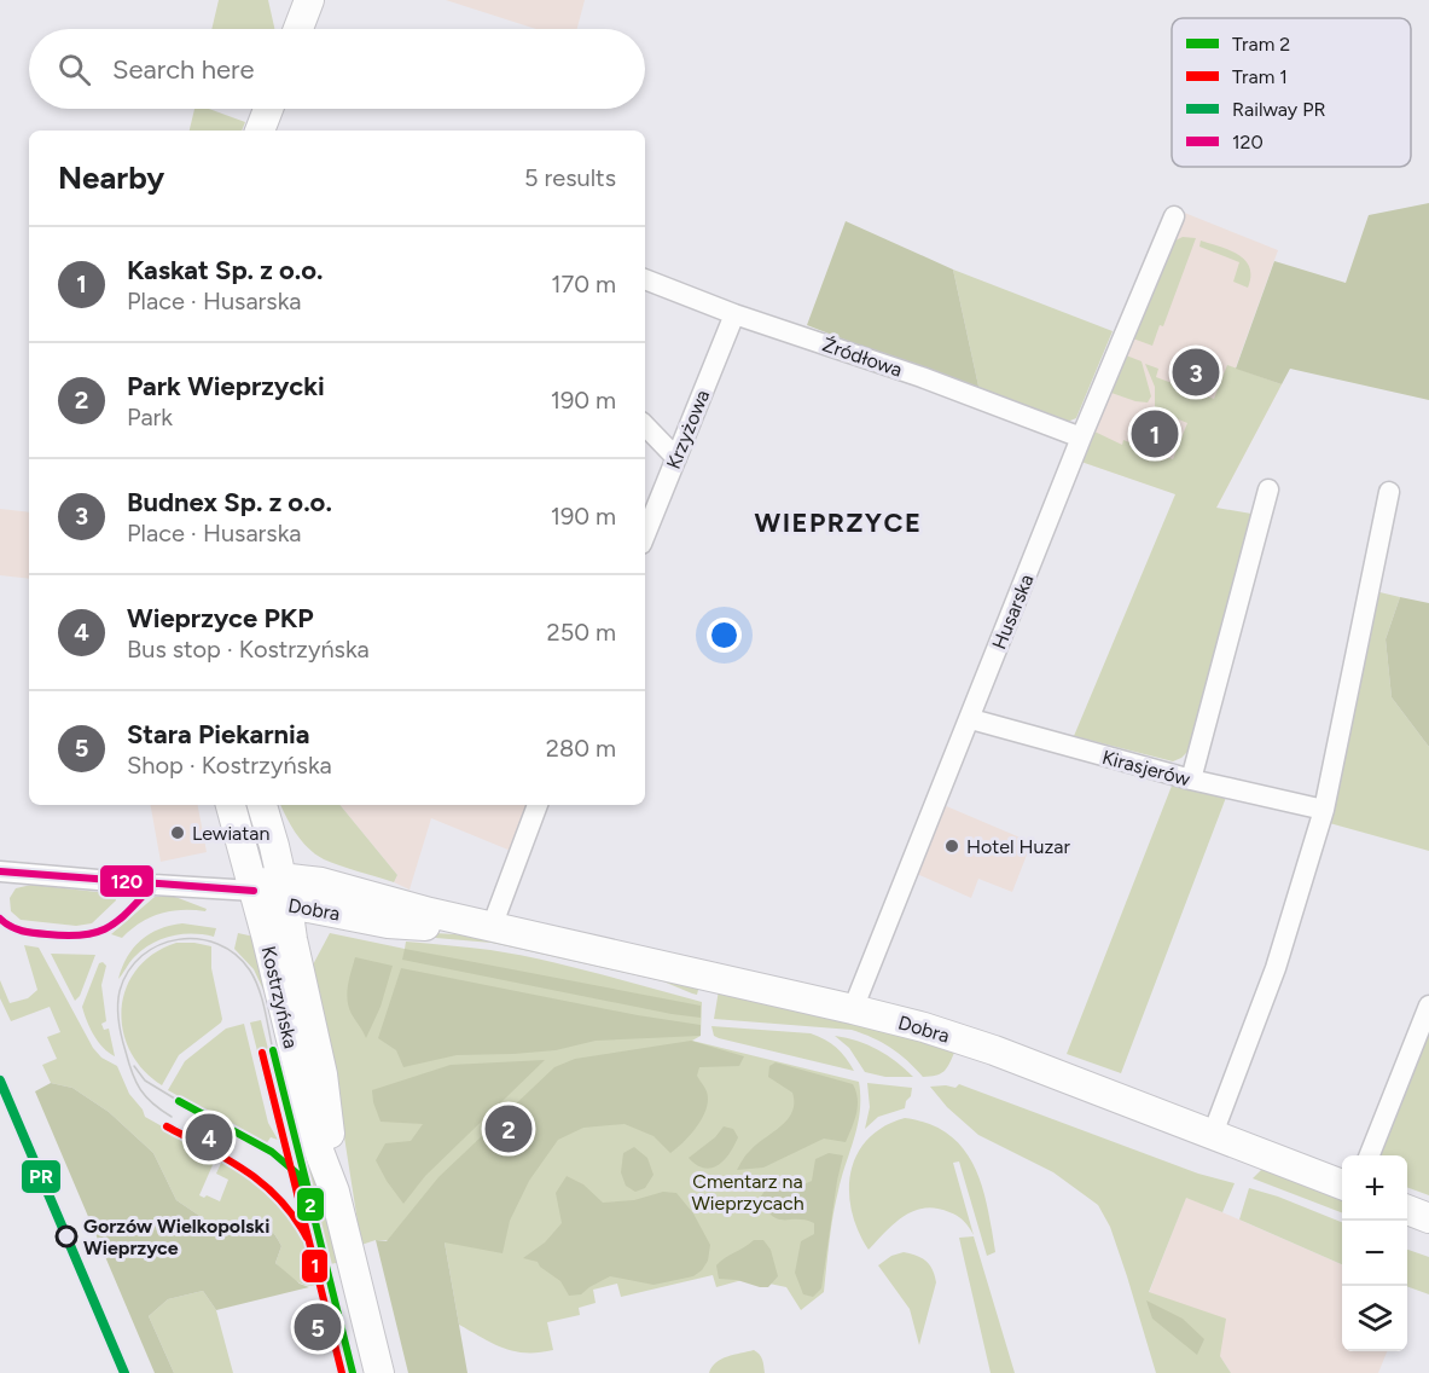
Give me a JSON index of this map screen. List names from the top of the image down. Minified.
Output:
{"streets":{"street":["Źródłowa","Krzyżowa","Husarska","Kirasjerów","Dobra","Kostrzyńska"]},"crossings":[["Źródłowa","Krzyżowa"],["Źródłowa","Husarska"],["Husarska","Kirasjerów"],["Husarska","Dobra"],["Dobra","Kostrzyńska"]],"districts":["WIEPRZYCE"],"parks":["Cmentarz na Wieprzycach"],"places":["Lewiatan","Hotel Huzar","Gorzów Wielkopolski Wieprzyce"],"lines":["transit line 120","tram line 2","tram line 1","rail line PR"],"legend":["Tram 2","Tram 1","Railway PR","120"],"page":{"search":"Search here","heading":["Nearby","5 results"],"list":[{"mark":"1","name":"Kaskat Sp. z o.o.","note":"Place · Husarska","value":"170 m"},{"mark":"2","name":"Park Wieprzycki","note":"Park","value":"190 m"},{"mark":"3","name":"Budnex Sp. z o.o.","note":"Place · Husarska","value":"190 m"},{"mark":"4","name":"Wieprzyce PKP","note":"Bus stop · Kostrzyńska","value":"250 m"},{"mark":"5","name":"Stara Piekarnia","note":"Shop · Kostrzyńska","value":"280 m"}],"pins":["3","1","2","4","5"],"map_buttons":["+","−"]}}
